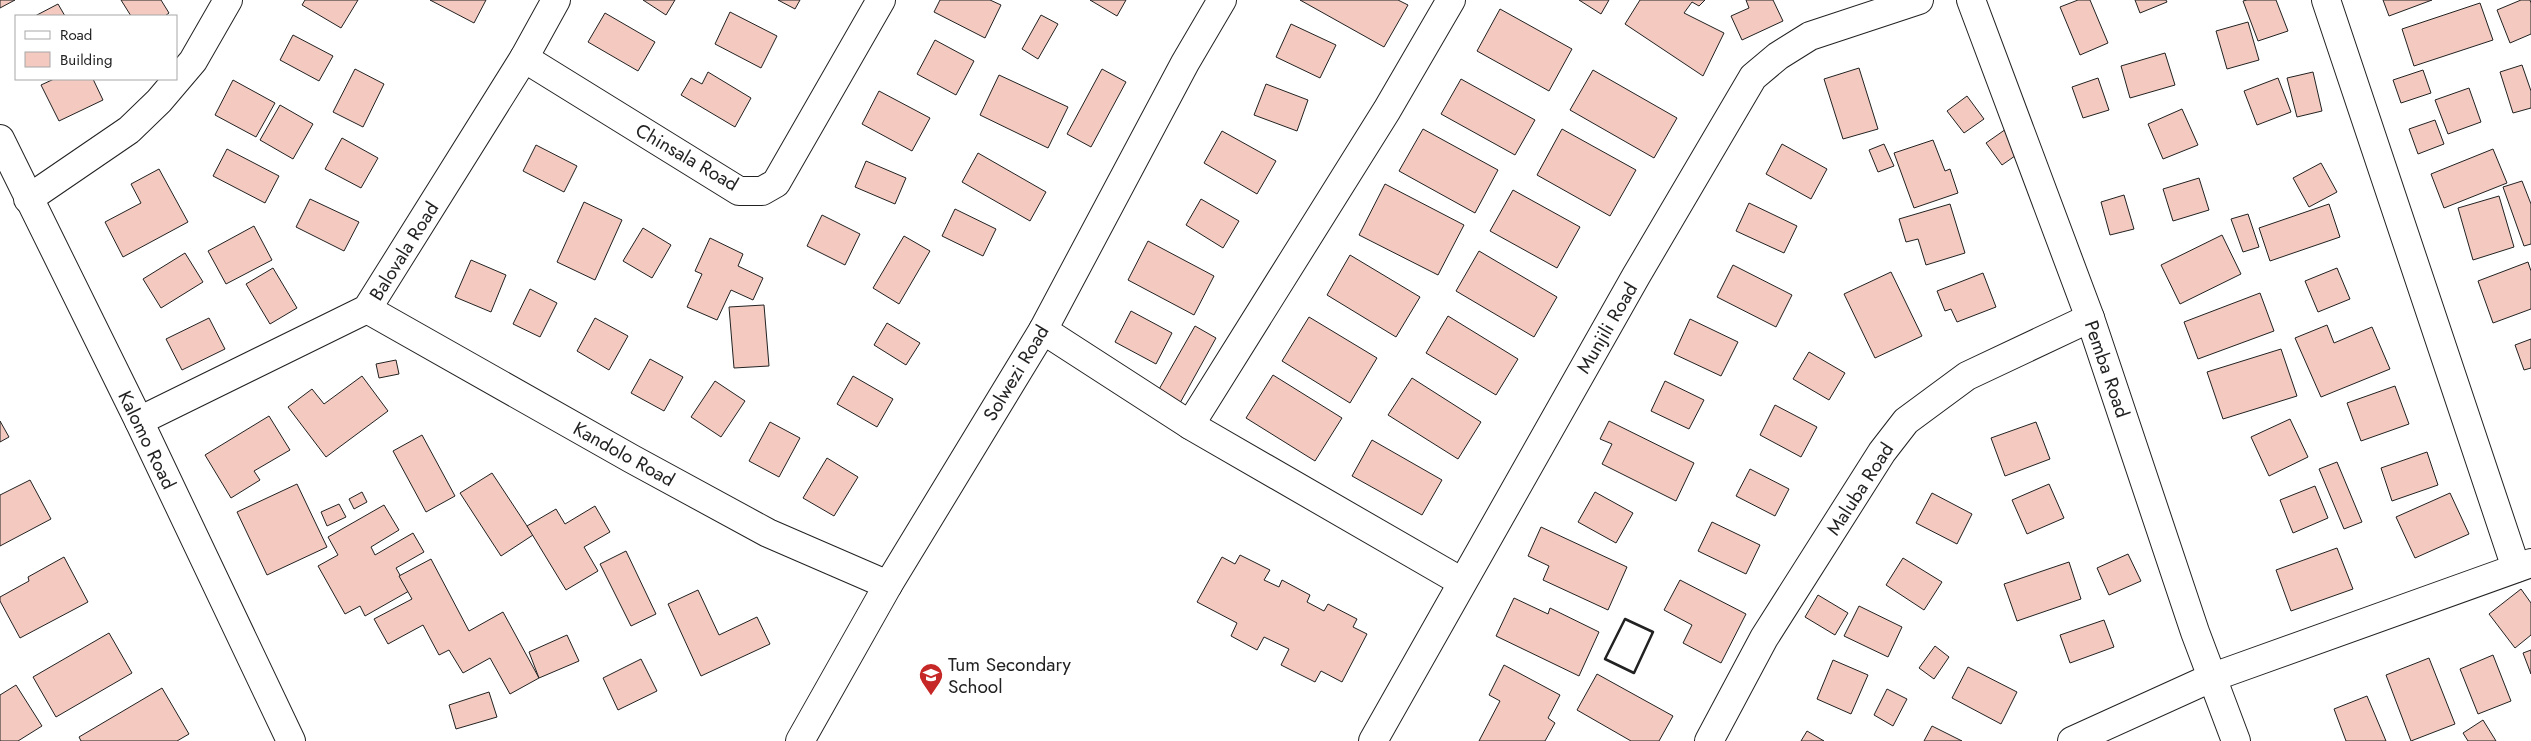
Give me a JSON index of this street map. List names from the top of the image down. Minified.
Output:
{"streets":{"street":["Chinsala Road","Balovala Road","Munjili Road","Pemba Road","Solwezi Road","Kalomo Road","Kandolo Road","Maluba Road"]},"crossings":[["Chinsala Road","Balovala Road"],["Balovala Road","Kalomo Road"],["Balovala Road","Kandolo Road"],["Pemba Road","Maluba Road"],["Solwezi Road","Kandolo Road"]],"places":{"school or university":["Tum Secondary School"]},"legend":["Road","Building"]}
